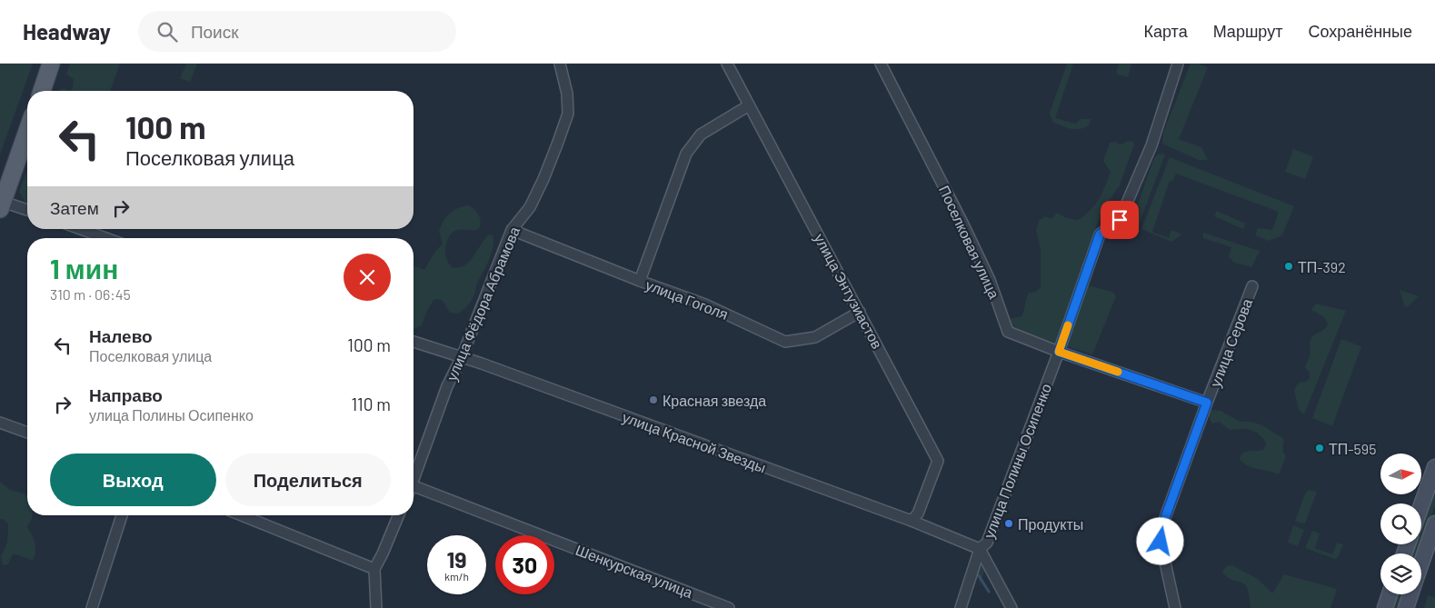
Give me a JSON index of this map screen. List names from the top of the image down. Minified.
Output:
{"streets":{"street":["Поселковая улица","улица Энтузиастов","улица Гоголя","улица Фёдора Абрамова","улица Серова","улица Красной Звезды","улица Полины Осипенко","Шенкурская улица"]},"crossings":[["Поселковая улица","улица Серова"],["Поселковая улица","улица Полины Осипенко"],["улица Энтузиастов","улица Гоголя"],["улица Энтузиастов","улица Красной Звезды"],["улица Гоголя","улица Фёдора Абрамова"],["улица Фёдора Абрамова","улица Красной Звезды"],["улица Красной Звезды","улица Полины Осипенко"]],"places":["ТП-392","Красная звезда","ТП-595","Продукты"],"north":"right","page":{"header":"Headway","search":"Поиск","nav":["Карта","Маршрут","Сохранённые"],"turn":["100 m","Поселковая улица"],"then":"Затем","heading":["1 мин","310 m · 06:45"],"list":[{"name":"Налево","note":"Поселковая улица","value":"100 m"},{"name":"Направо","note":"улица Полины Осипенко","value":"110 m"}],"buttons":["Выход","Поделиться"],"speed":"19 km/h","limit":"30"}}
